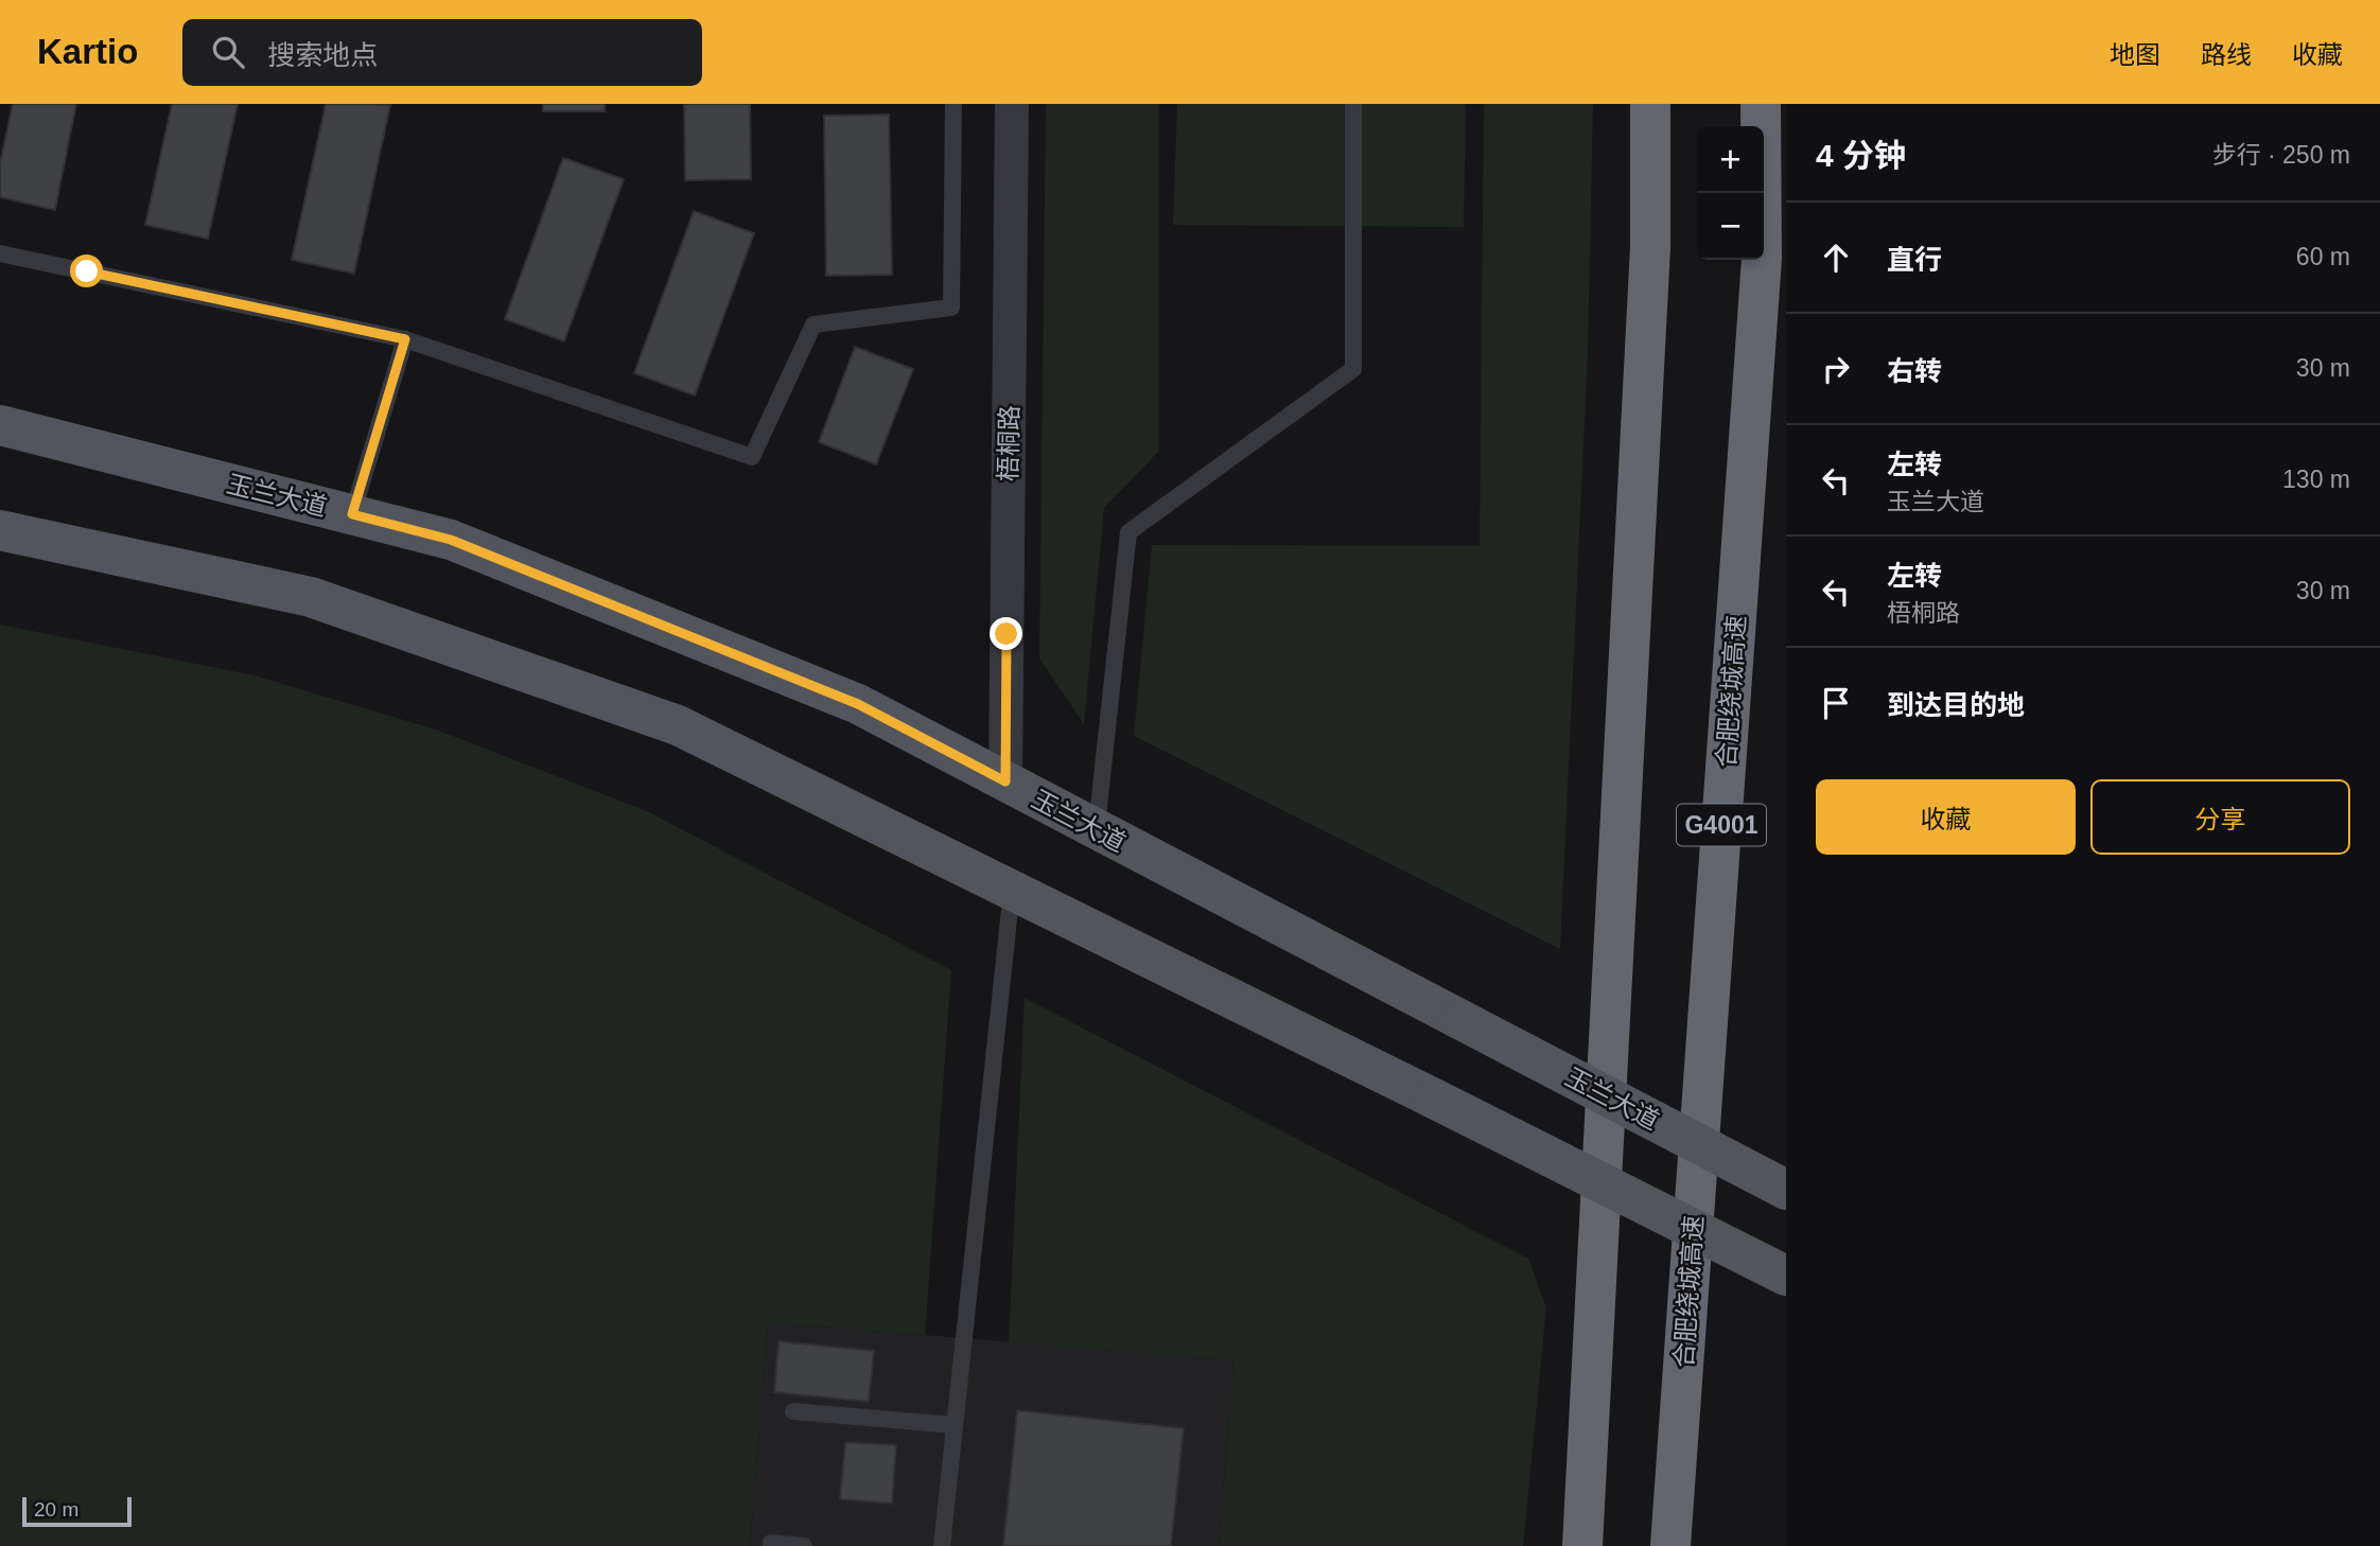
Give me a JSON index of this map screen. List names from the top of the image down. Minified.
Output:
{"streets":{"highway":["合肥绕城高速","G4001"],"main road":["玉兰大道"],"street":["梧桐路"]},"crossings":[["梧桐路","玉兰大道"]],"scale_bar":"20 m","page":{"header":"Kartio","search":"搜索地点","nav":["地图","路线","收藏"],"heading":["4 分钟","步行 · 250 m"],"map_buttons":["+","−"],"list":[["直行","60 m"],["右转","30 m"],["左转","玉兰大道","130 m"],["左转","梧桐路","30 m"],"到达目的地"],"buttons":["收藏","分享"],"scale":"20 m"}}
